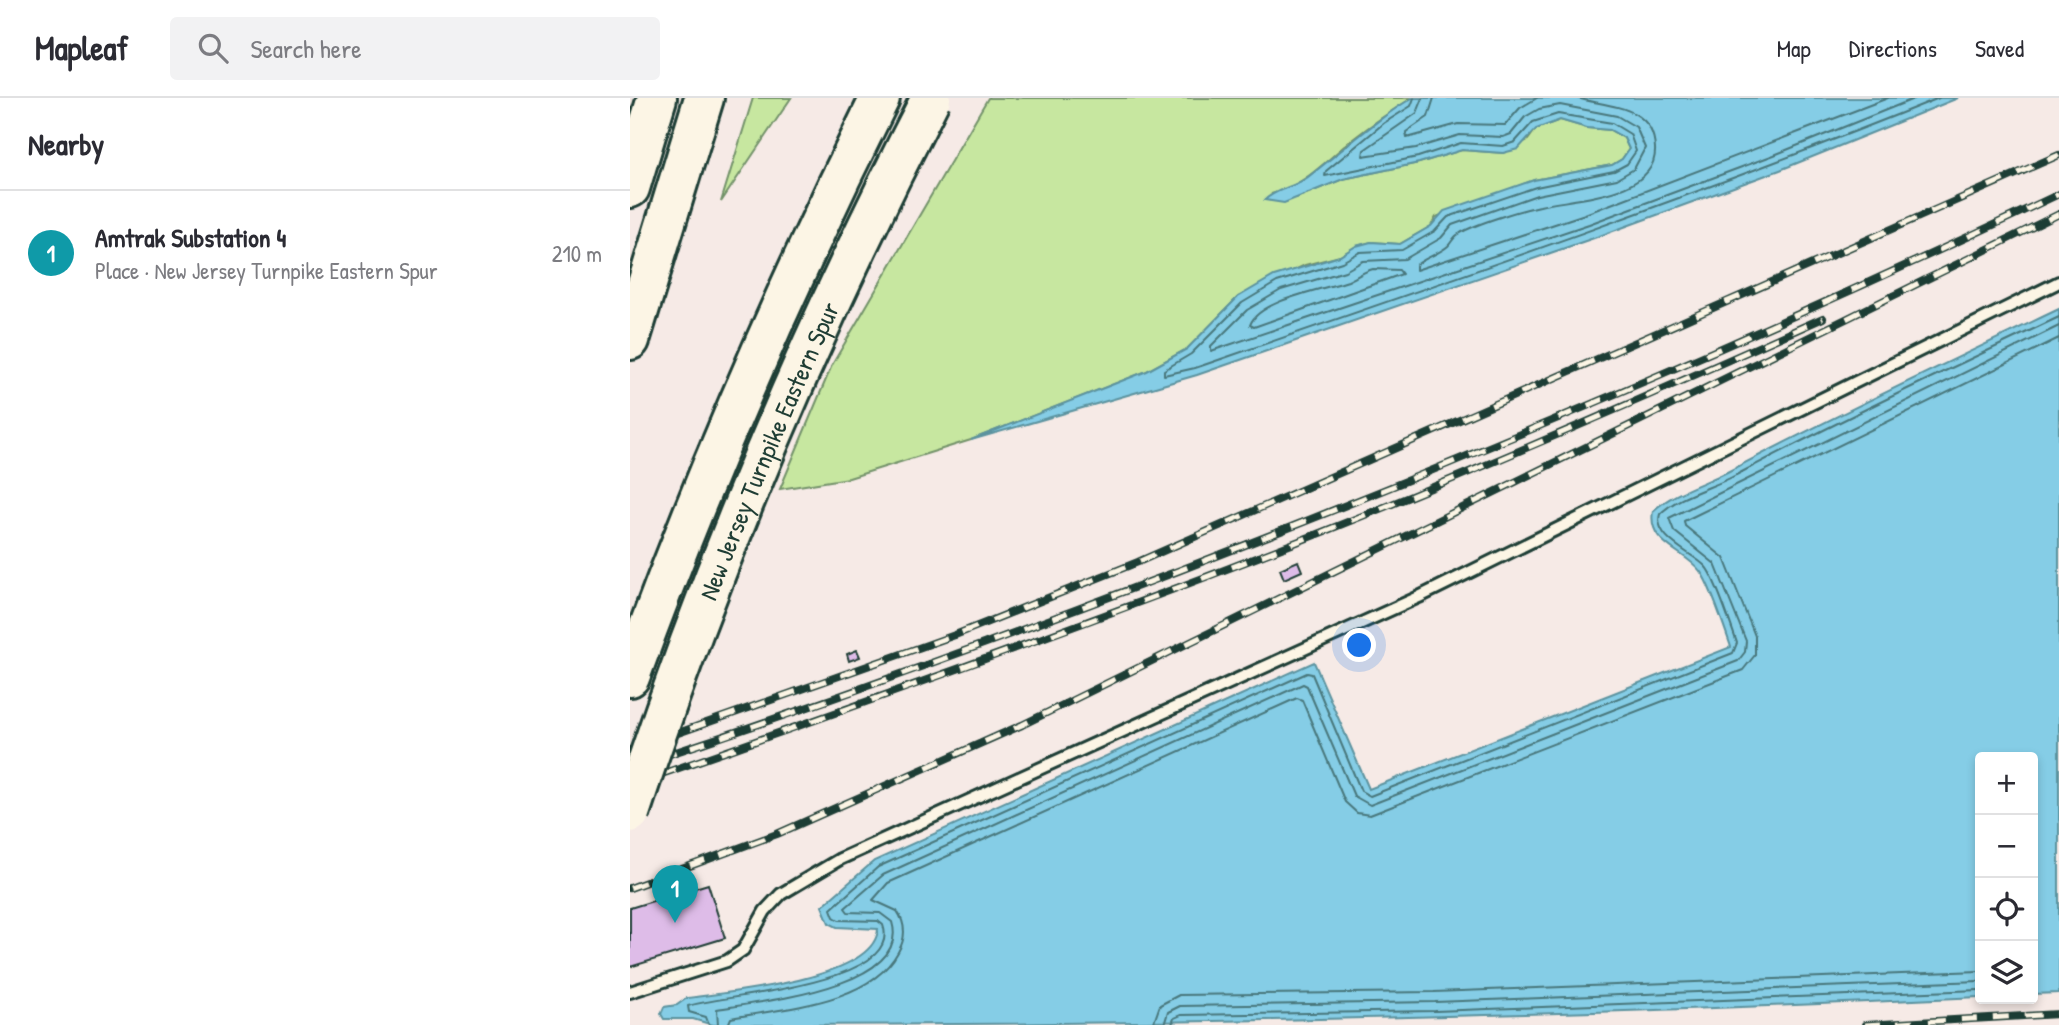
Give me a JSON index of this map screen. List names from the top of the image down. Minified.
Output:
{"streets":{"highway":["New Jersey Turnpike Eastern Spur"]},"page":{"header":"Mapleaf","search":"Search here","nav":["Map","Directions","Saved"],"heading":"Nearby","list":[{"mark":"1","name":"Amtrak Substation 4","note":"Place · New Jersey Turnpike Eastern Spur","value":"210 m"}],"map_buttons":["+","−"],"pins":"1"}}
